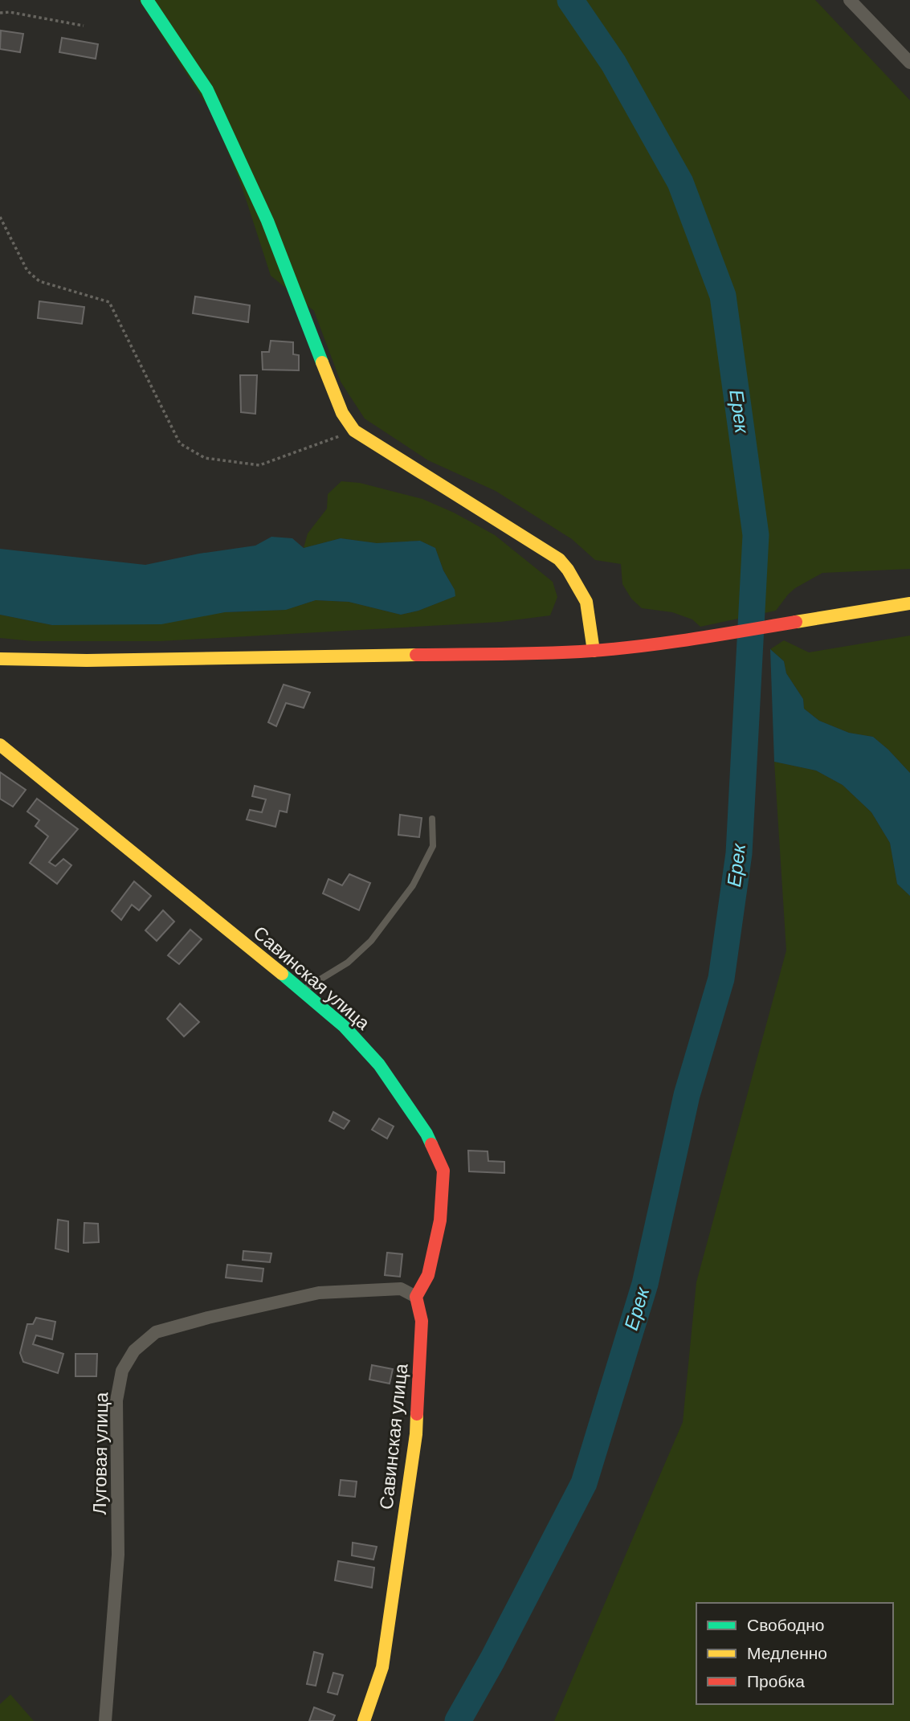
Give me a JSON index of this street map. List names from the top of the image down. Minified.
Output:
{"streets":{"street":["Савинская улица","Луговая улица"]},"crossings":[["Савинская улица","Луговая улица"]],"water":["Ерек"],"legend":["Свободно","Медленно","Пробка"]}
